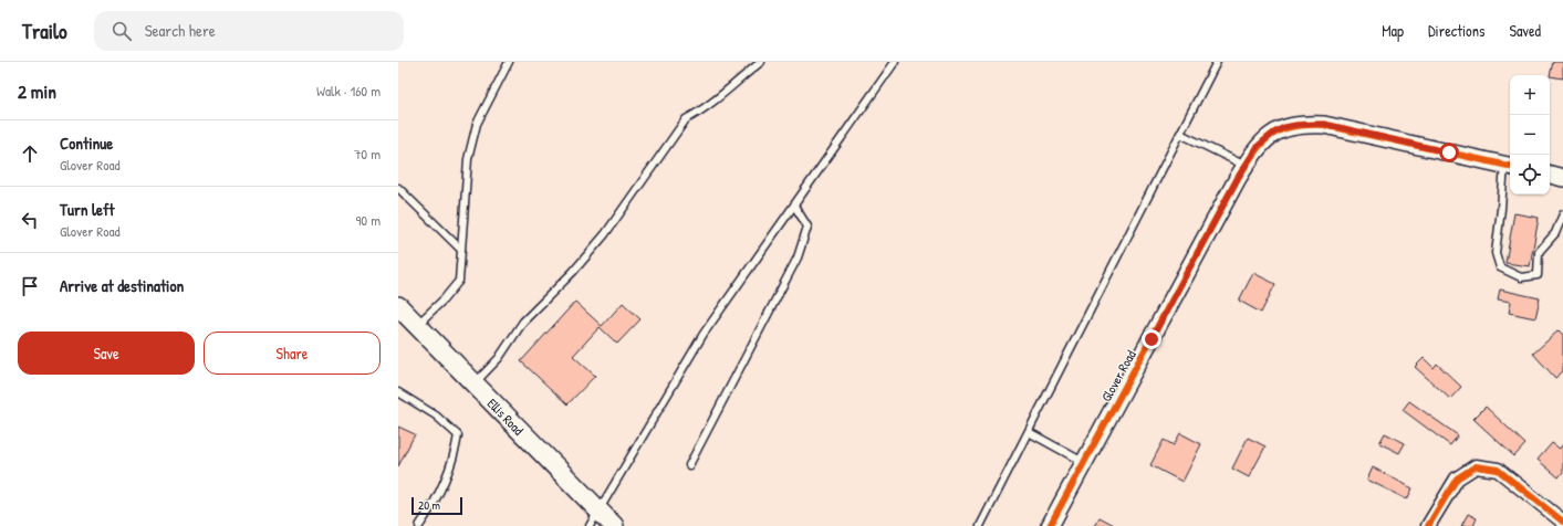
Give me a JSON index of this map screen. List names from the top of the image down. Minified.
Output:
{"streets":{"main road":["Ellis Road"],"street":["Glover Road"]},"scale_bar":"20 m","page":{"header":"Trailo","search":"Search here","nav":["Map","Directions","Saved"],"heading":["2 min","Walk · 160 m"],"map_buttons":["+","−"],"list":[["Continue","Glover Road","70 m"],["Turn left","Glover Road","90 m"],"Arrive at destination"],"buttons":["Save","Share"],"scale":"20 m"}}
